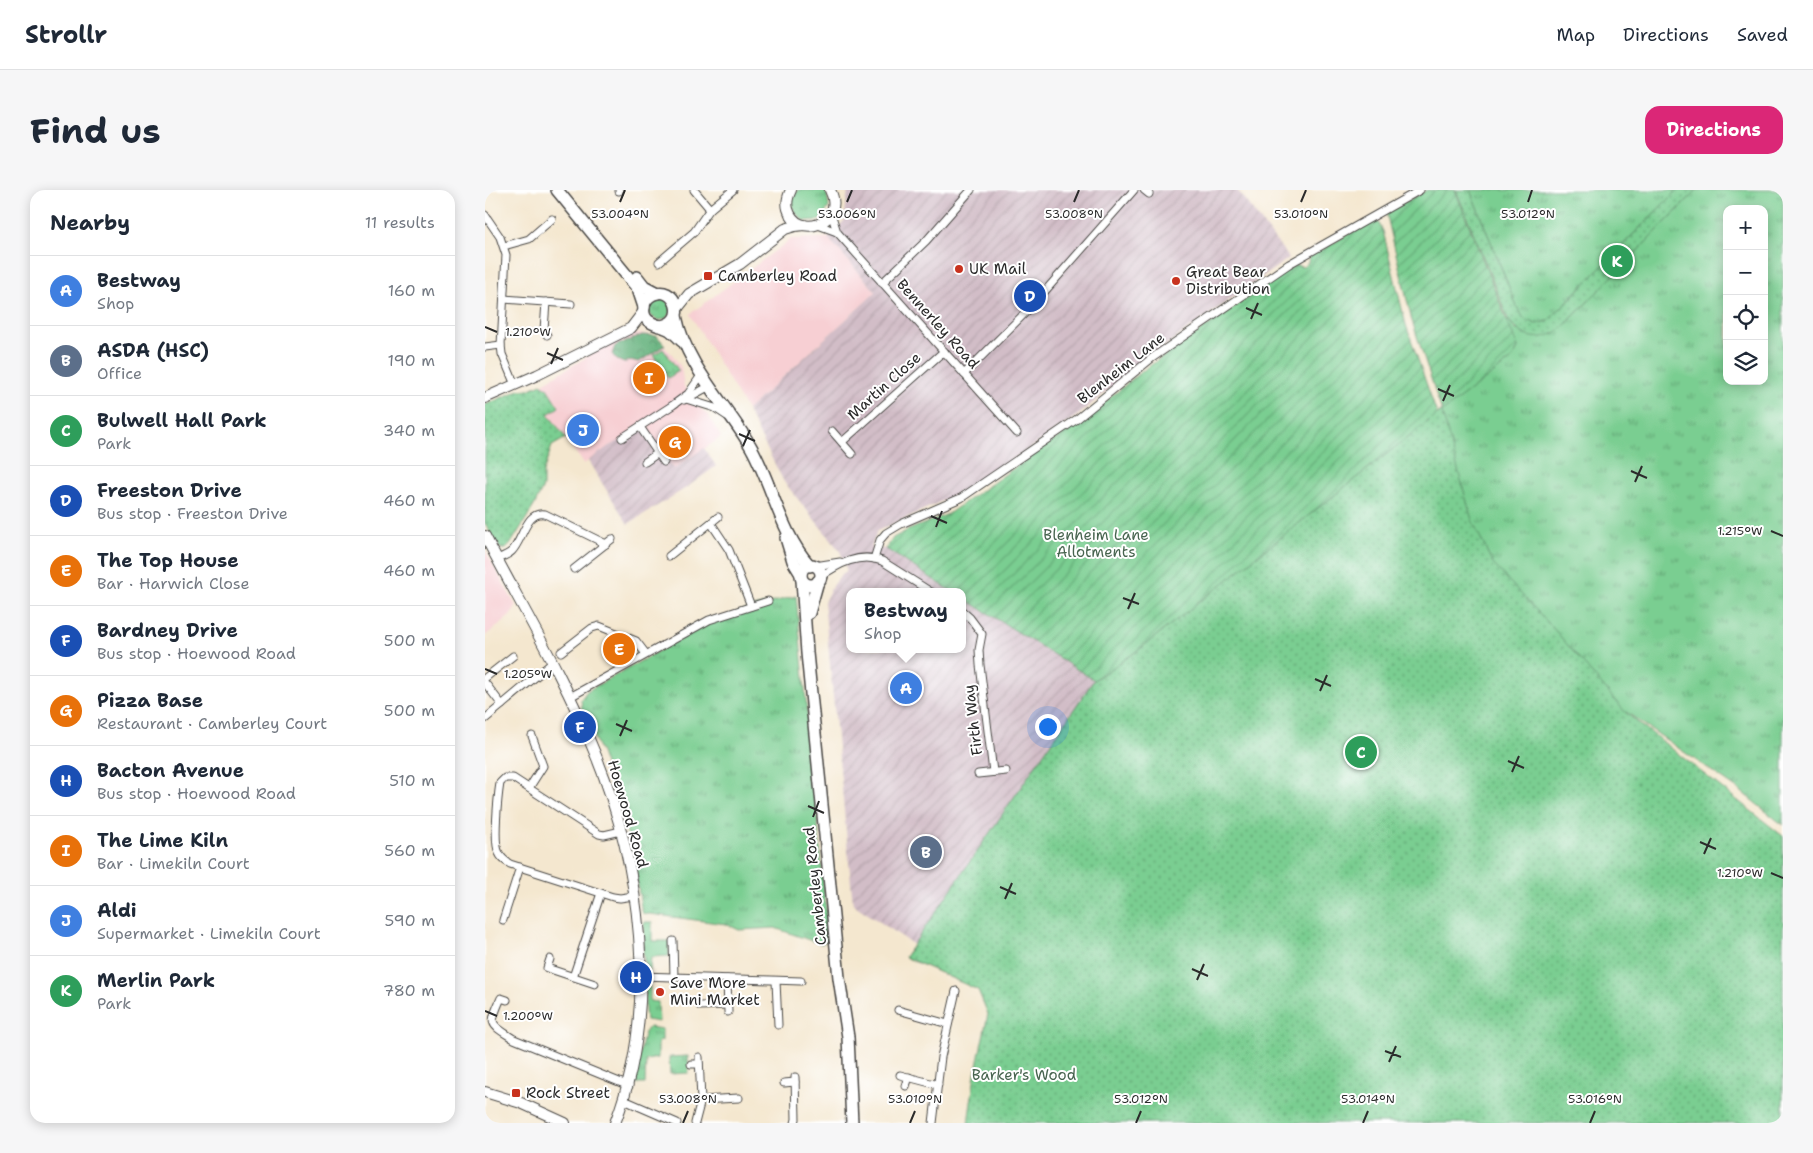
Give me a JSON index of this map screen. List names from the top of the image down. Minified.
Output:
{"streets":{"main road":["Camberley Road"],"street":["Bennerley Road","Blenheim Lane","Martin Close","Firth Way","Hoewood Road"]},"crossings":[["Bennerley Road","Martin Close"]],"parks":["Blenheim Lane Allotments","Barker's Wood"],"places":{"other":["UK Mail","Great Bear Distribution","Save More Mini Market"],"transit":["Camberley Road","Rock Street"]},"page":{"header":"Strollr","nav":["Map","Directions","Saved"],"buttons":"Directions","title":"Find us","heading":["Nearby","11 results"],"map_buttons":["+","−"],"pins":["K","D","I","J","G","E","A","F","C","B","H"],"list":[{"mark":"A","name":"Bestway","note":"Shop","value":"160 m"},{"mark":"B","name":"ASDA (HSC)","note":"Office","value":"190 m"},{"mark":"C","name":"Bulwell Hall Park","note":"Park","value":"340 m"},{"mark":"D","name":"Freeston Drive","note":"Bus stop · Freeston Drive","value":"460 m"},{"mark":"E","name":"The Top House","note":"Bar · Harwich Close","value":"460 m"},{"mark":"F","name":"Bardney Drive","note":"Bus stop · Hoewood Road","value":"500 m"},{"mark":"G","name":"Pizza Base","note":"Restaurant · Camberley Court","value":"500 m"},{"mark":"H","name":"Bacton Avenue","note":"Bus stop · Hoewood Road","value":"510 m"},{"mark":"I","name":"The Lime Kiln","note":"Bar · Limekiln Court","value":"560 m"},{"mark":"J","name":"Aldi","note":"Supermarket · Limekiln Court","value":"590 m"},{"mark":"K","name":"Merlin Park","note":"Park","value":"780 m"}],"popup":["Bestway","Shop"]},"coordinates":["53.004°N","53.006°N","53.008°N","53.010°N","53.012°N","1.210°W","1.215°W","1.205°W","1.200°W","53.014°N","53.016°N"]}
